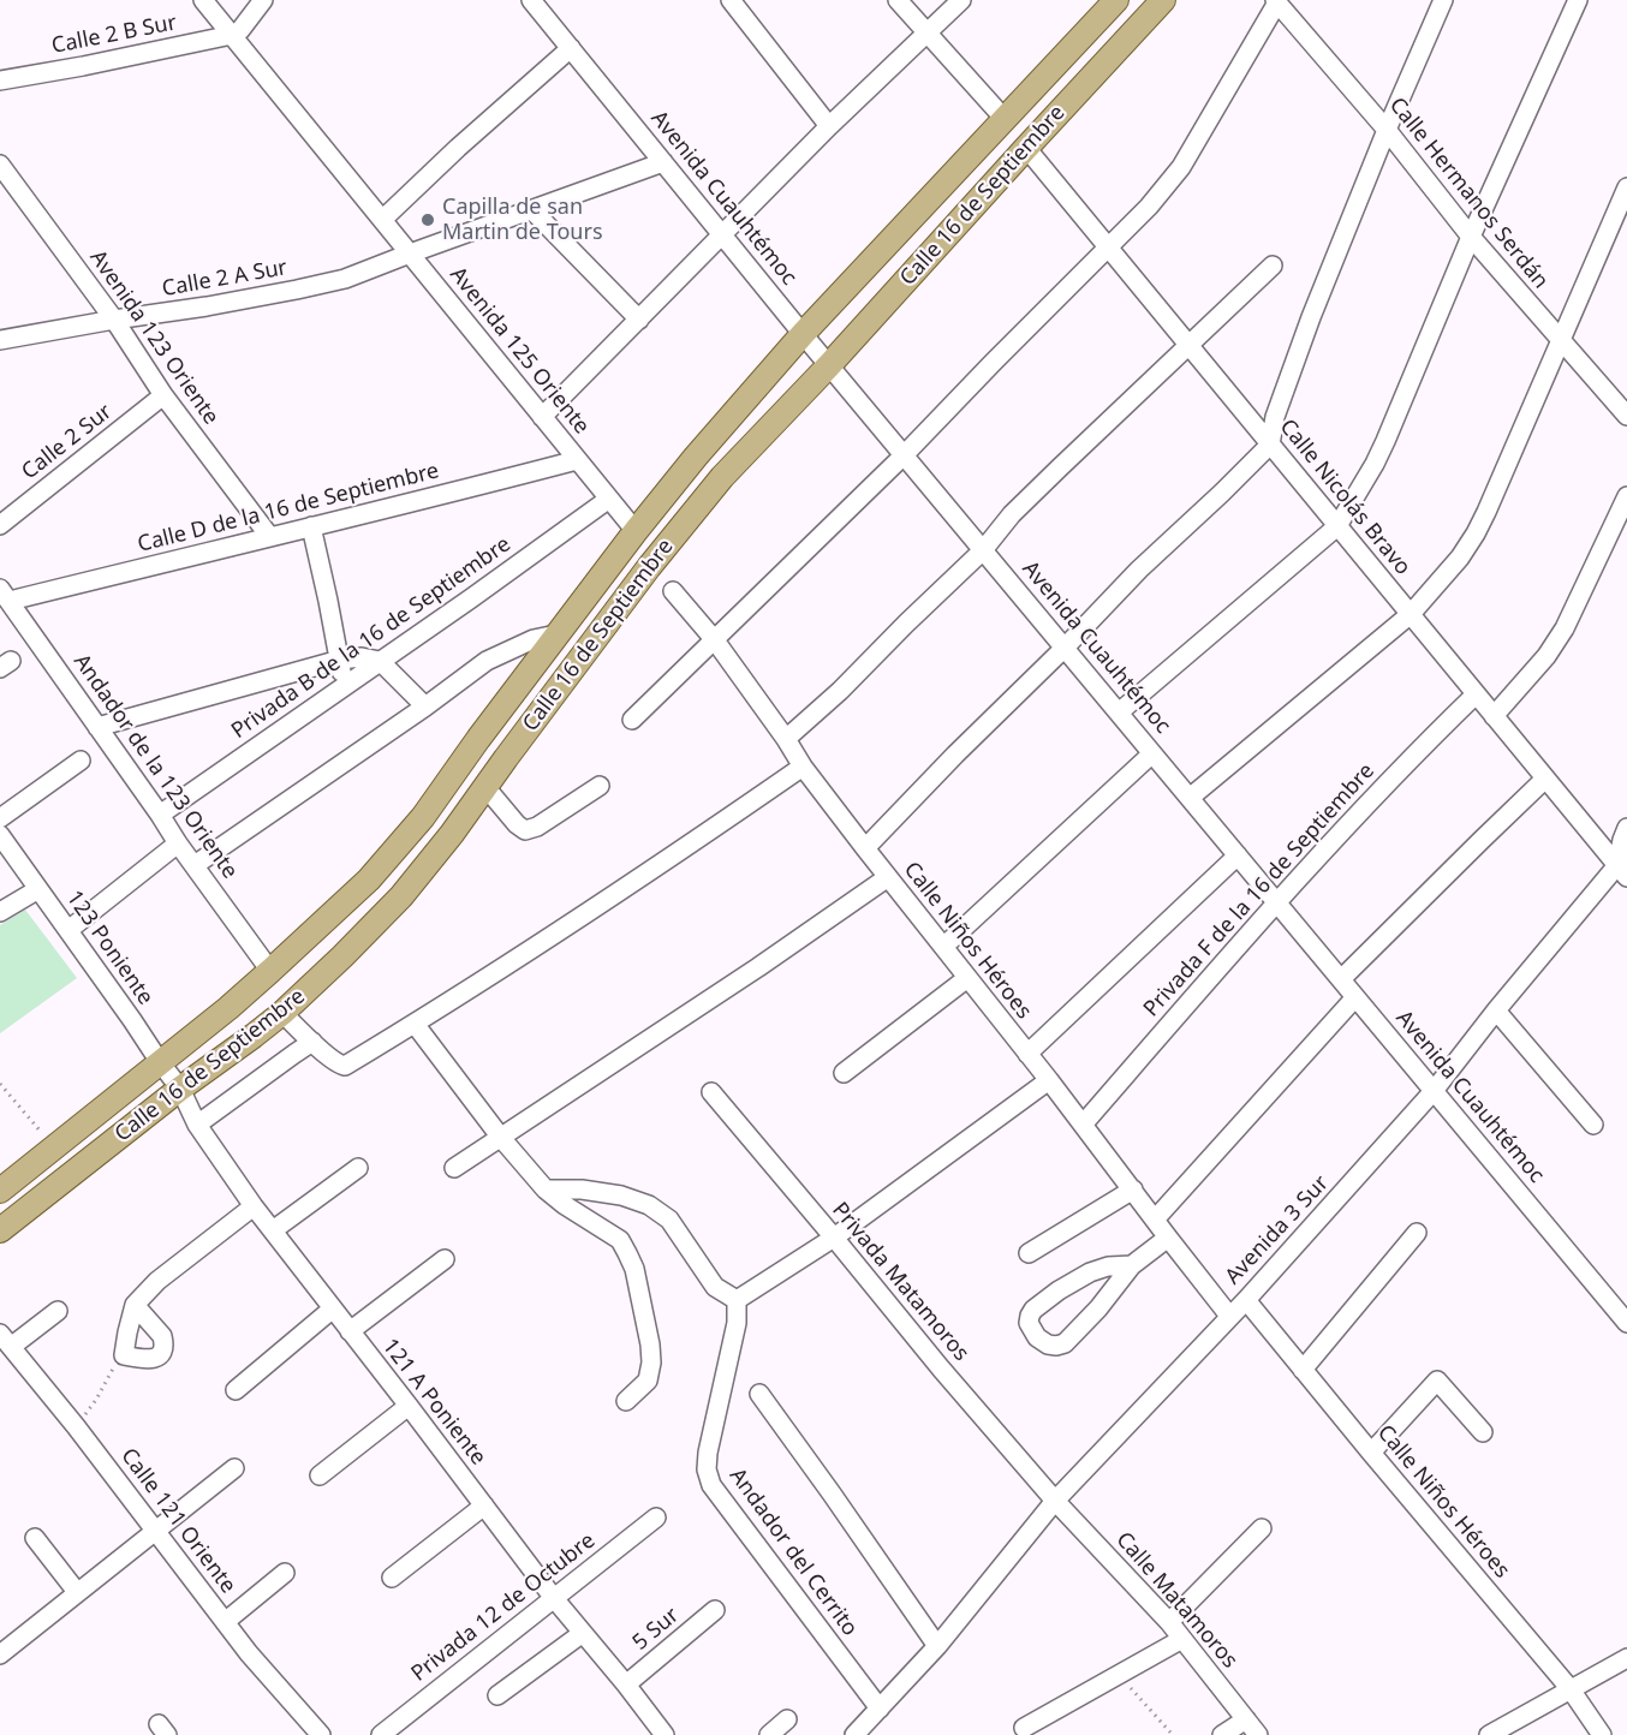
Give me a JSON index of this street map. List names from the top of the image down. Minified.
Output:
{"streets":{"main road":["Calle 16 de Septiembre"],"street":["Calle 2 B Sur","Calle Hermanos Serdán","Avenida Cuauhtémoc","Calle 2 A Sur","Avenida 123 Oriente","Avenida 125 Oriente","Calle 2 Sur","Calle Nicolás Bravo","Calle D de la 16 de Septiembre","Privada B de la 16 de Septiembre","Andador de la 123 Oriente","Privada F de la 16 de Septiembre","Calle Niños Héroes","123 Poniente","Avenida 3 Sur","Privada Matamoros","121 A Poniente","Calle 121 Oriente","Andador del Cerrito","Calle Matamoros","Privada 12 de Octubre","5 Sur"]},"crossings":[["Calle 2 B Sur","Avenida 125 Oriente"],["Calle 16 de Septiembre","Avenida Cuauhtémoc"],["Calle 16 de Septiembre","Avenida 125 Oriente"],["Calle 16 de Septiembre","Calle Nicolás Bravo"],["Calle 16 de Septiembre","Andador de la 123 Oriente"],["Calle 16 de Septiembre","123 Poniente"],["Calle 16 de Septiembre","121 A Poniente"],["Avenida Cuauhtémoc","Calle 2 A Sur"],["Avenida Cuauhtémoc","Privada F de la 16 de Septiembre"],["Avenida Cuauhtémoc","Avenida 3 Sur"],["Calle 2 A Sur","Avenida 123 Oriente"],["Calle 2 A Sur","Avenida 125 Oriente"],["Avenida 123 Oriente","Calle 2 Sur"],["Avenida 123 Oriente","Calle D de la 16 de Septiembre"],["Avenida 125 Oriente","Calle D de la 16 de Septiembre"],["Avenida 125 Oriente","Privada B de la 16 de Septiembre"],["Calle Nicolás Bravo","Privada F de la 16 de Septiembre"],["Calle Nicolás Bravo","Avenida 3 Sur"],["Calle D de la 16 de Septiembre","Andador de la 123 Oriente"],["Privada B de la 16 de Septiembre","Andador de la 123 Oriente"],["Privada F de la 16 de Septiembre","Calle Niños Héroes"],["Calle Niños Héroes","Avenida 3 Sur"],["123 Poniente","121 A Poniente"],["Avenida 3 Sur","Privada Matamoros"],["Avenida 3 Sur","Andador del Cerrito"],["Avenida 3 Sur","Calle Matamoros"],["Privada Matamoros","Calle Matamoros"],["121 A Poniente","Privada 12 de Octubre"],["121 A Poniente","5 Sur"]],"places":["Capilla de san Martin de Tours"]}
